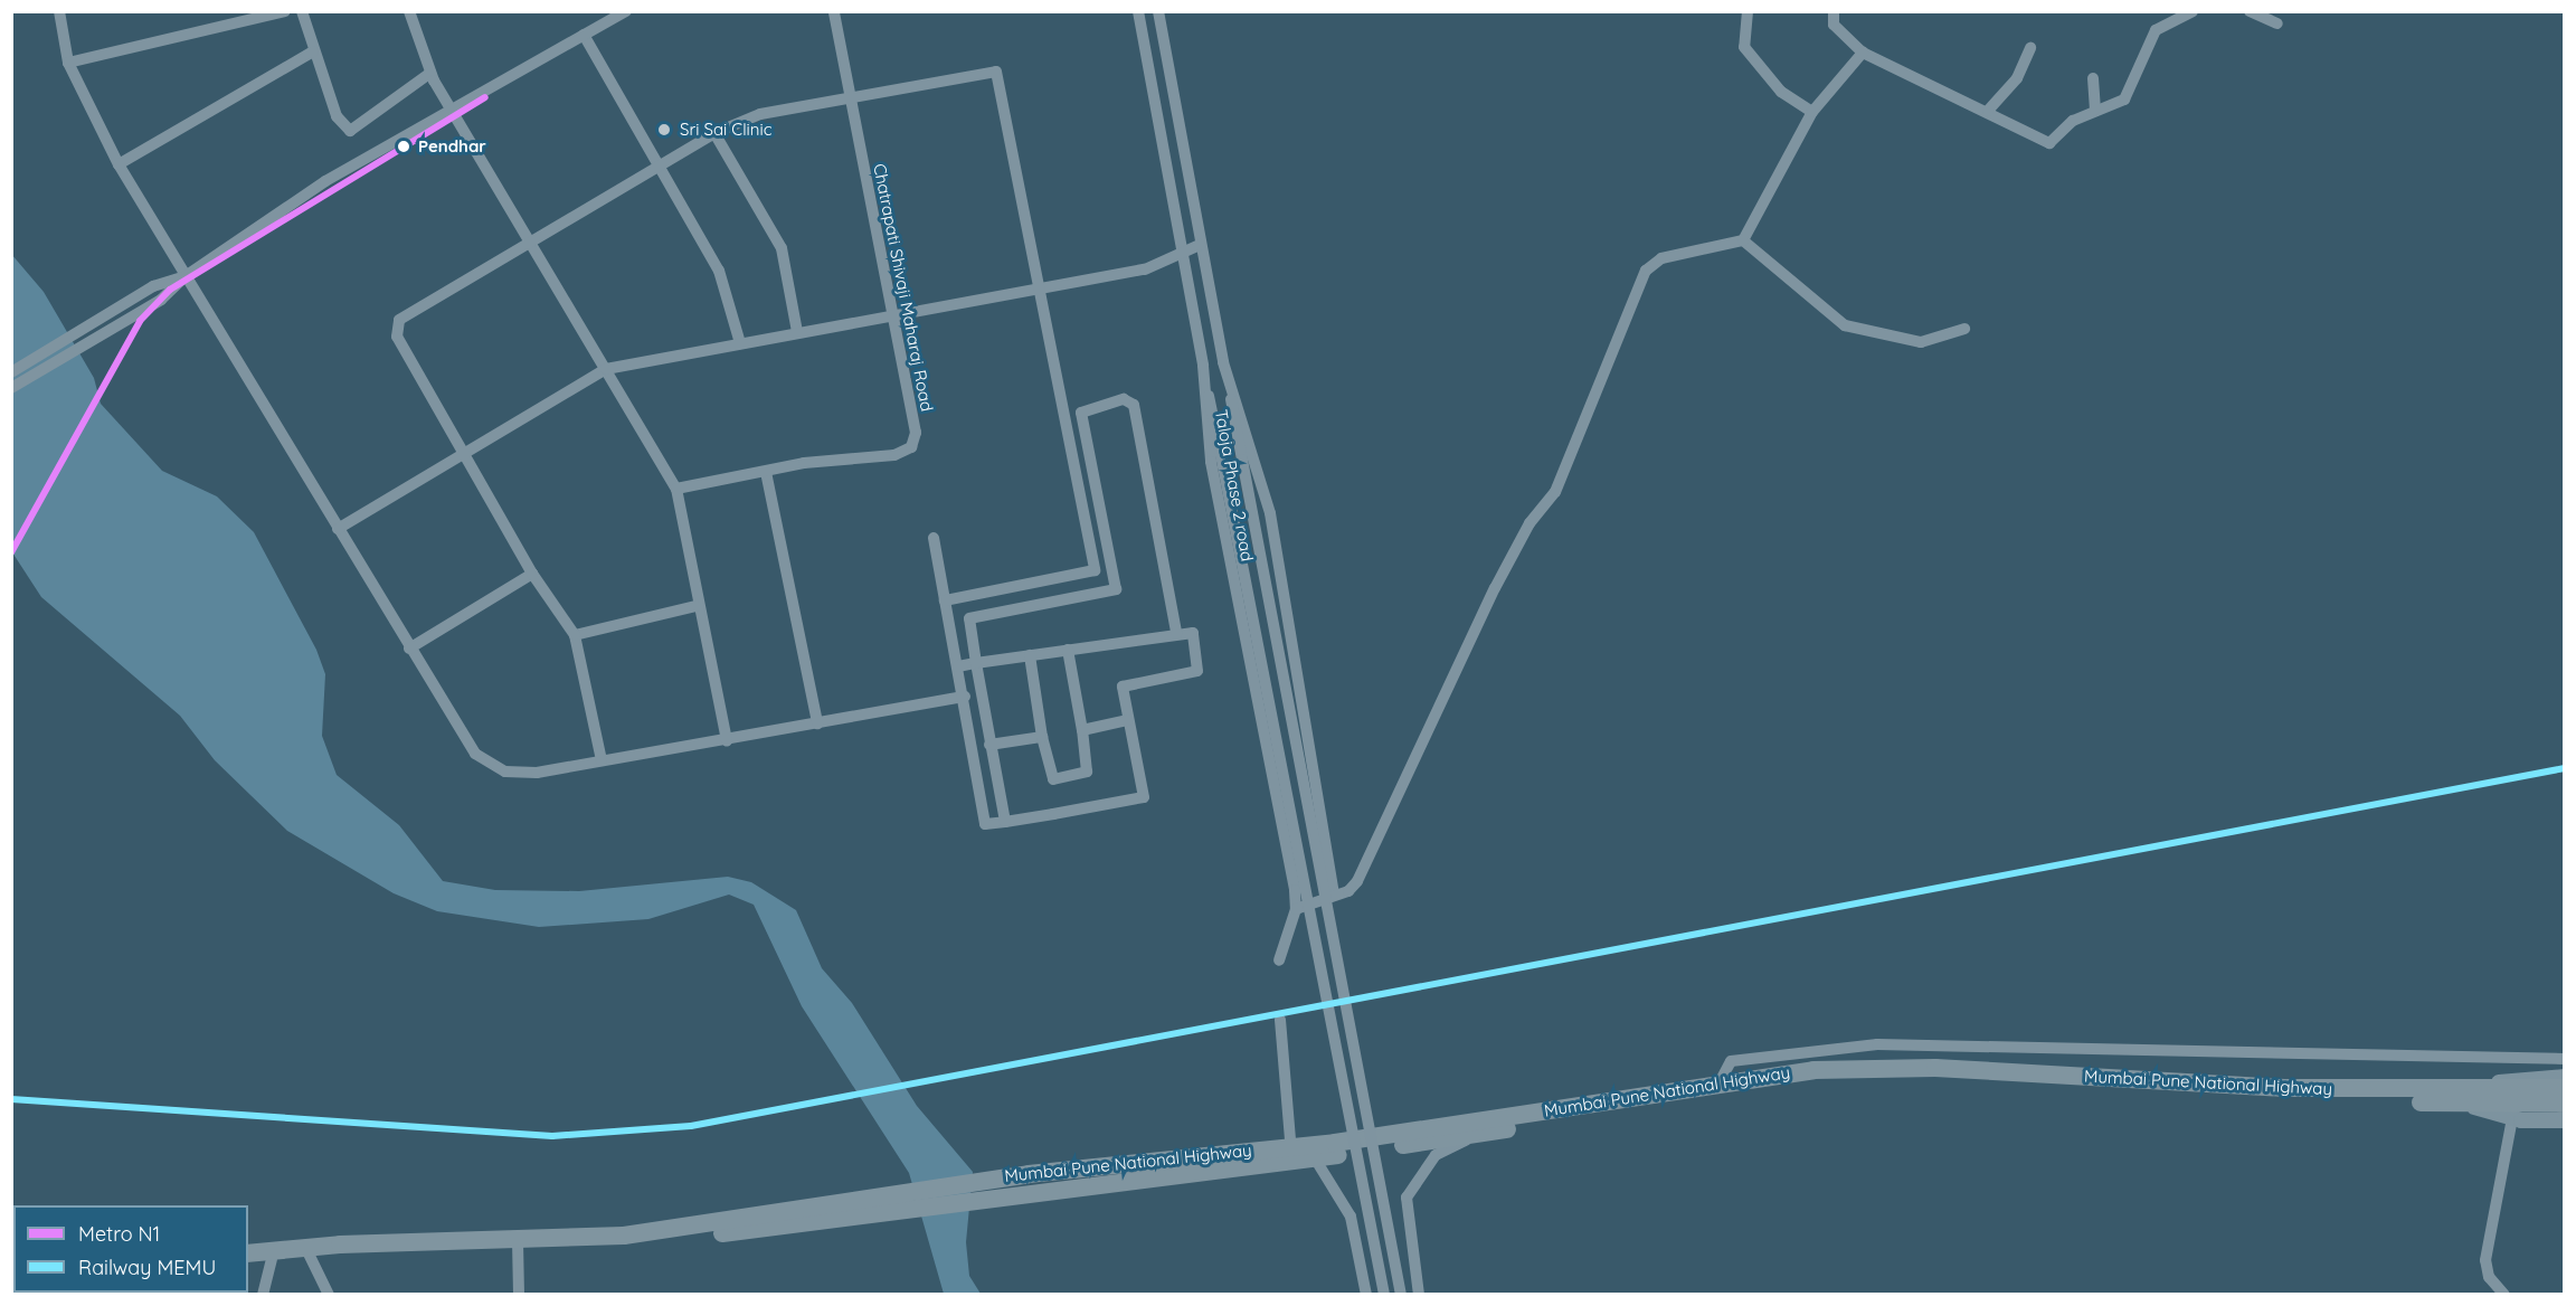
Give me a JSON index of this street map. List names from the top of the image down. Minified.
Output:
{"streets":{"highway":["Mumbai Pune National Highway"],"street":["Chatrapati Shivaji Maharaj Road","Taloja Phase 2 road"]},"places":["Sri Sai Clinic","Pendhar"],"lines":["metro line N1","rail line MEMU"],"legend":["Metro N1","Railway MEMU"]}
